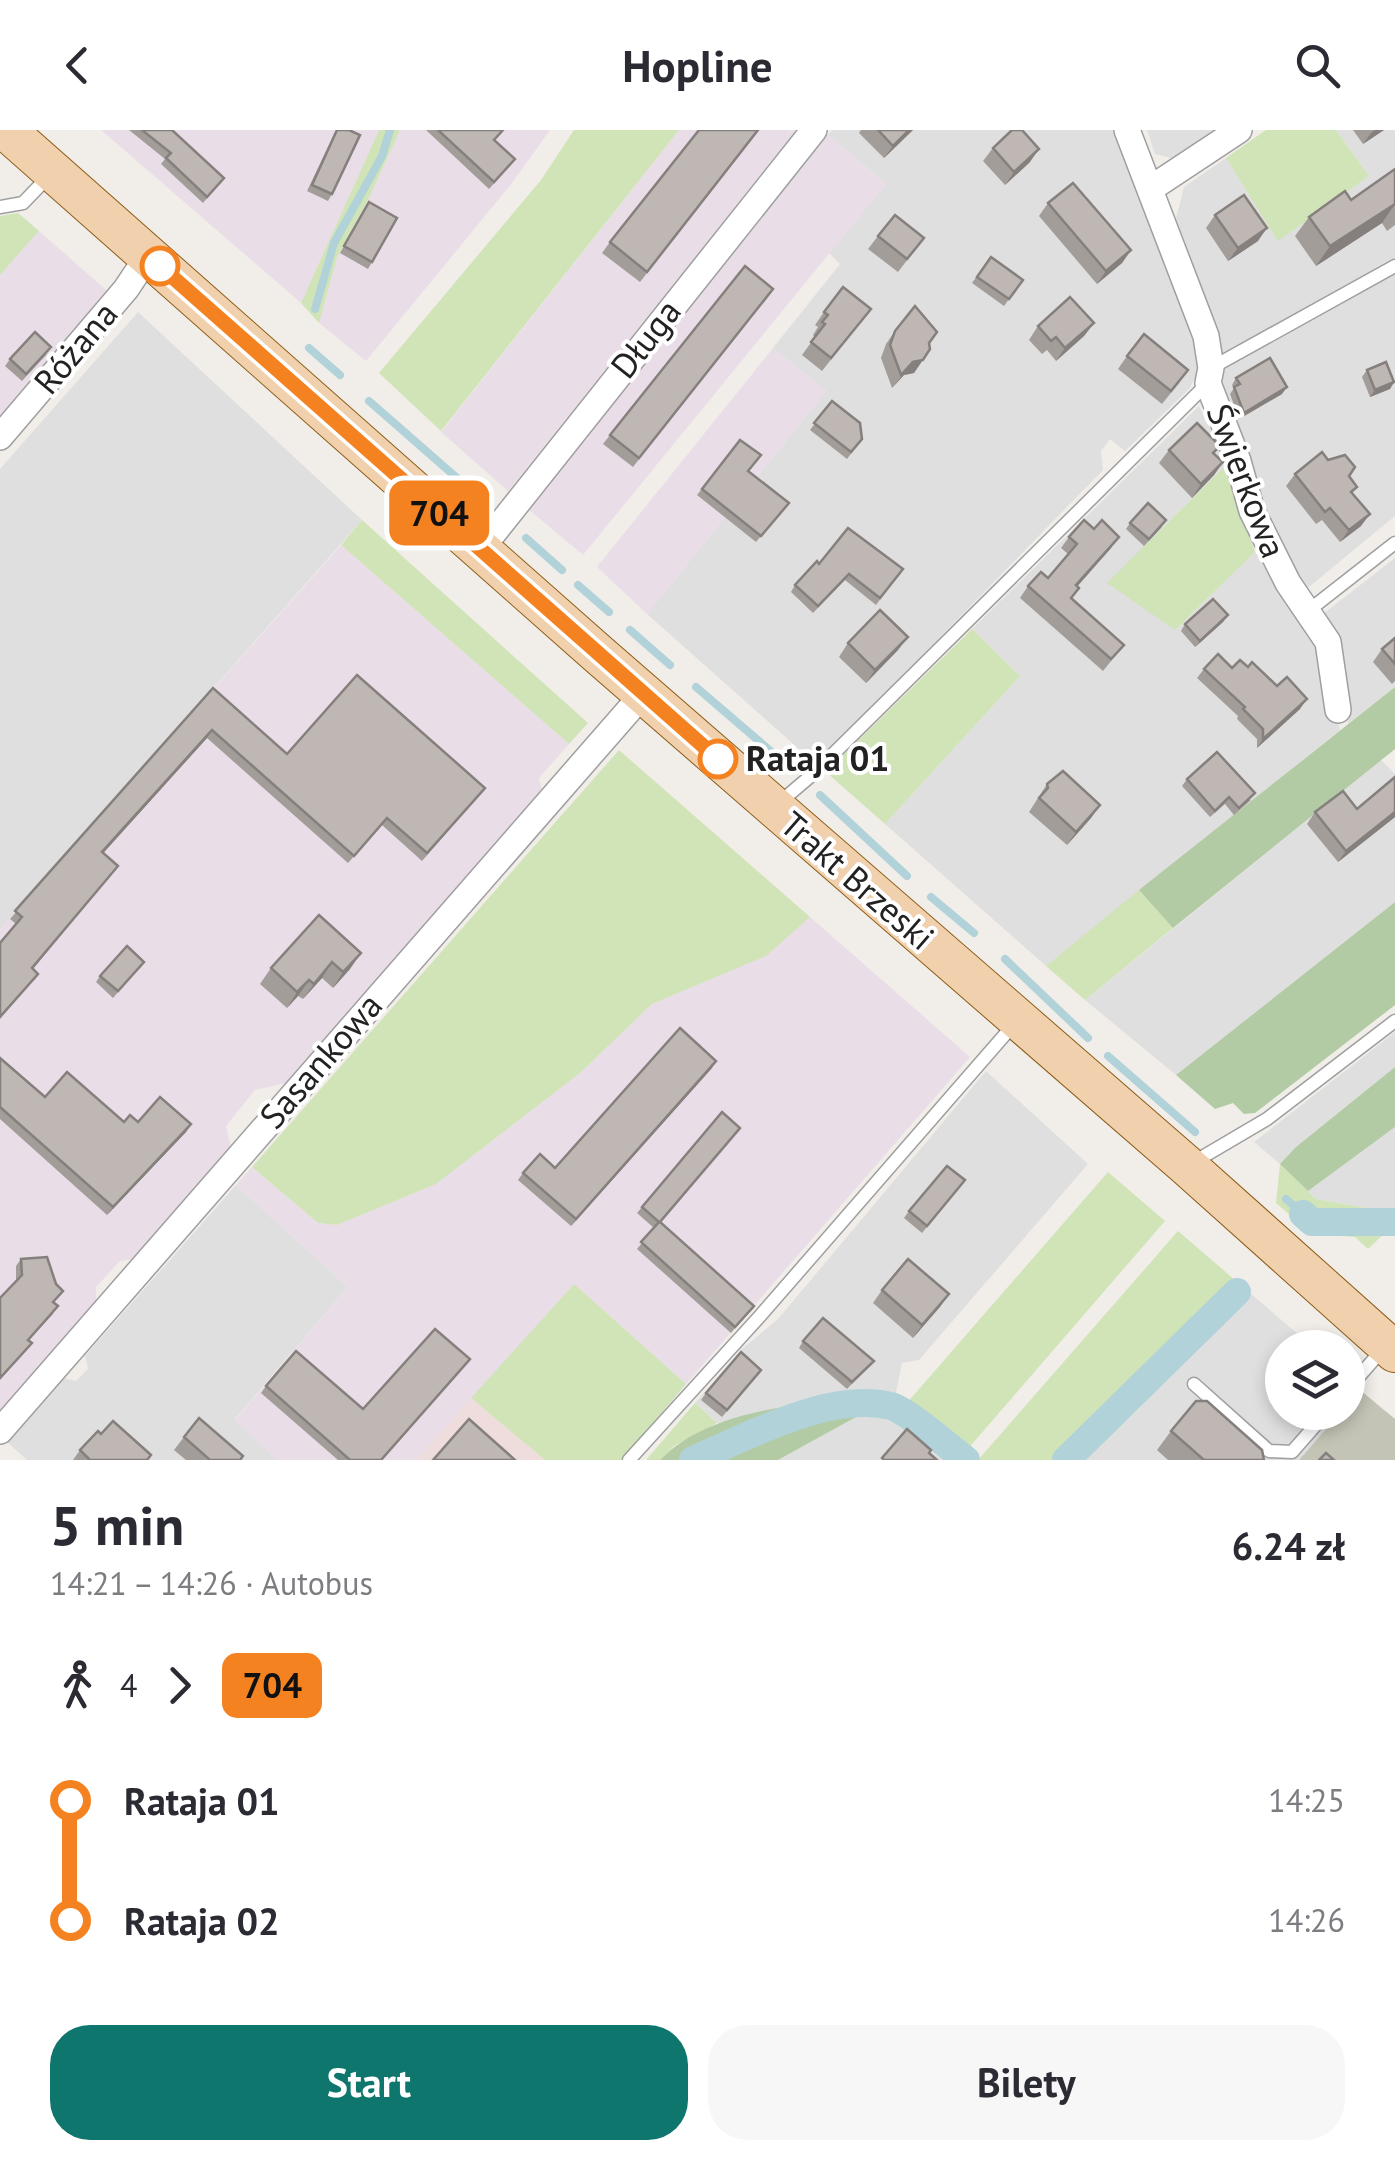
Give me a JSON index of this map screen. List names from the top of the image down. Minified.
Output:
{"streets":{"main road":["Trakt Brzeski"],"street":["Długa","Różana","Świerkowa","Sasankowa"]},"crossings":[["Długa","Trakt Brzeski"],["Różana","Trakt Brzeski"],["Trakt Brzeski","Sasankowa"]],"places":["Rataja 01"],"lines":["bus line 704"],"page":{"header":"Hopline","on_map":"704","heading":["5 min","14:21 – 14:26 · Autobus","6.24 zł"],"legs":["4","704"],"list":[{"name":"Rataja 01","value":"14:25"},{"name":"Rataja 02","value":"14:26"}],"buttons":["Start","Bilety"]}}
